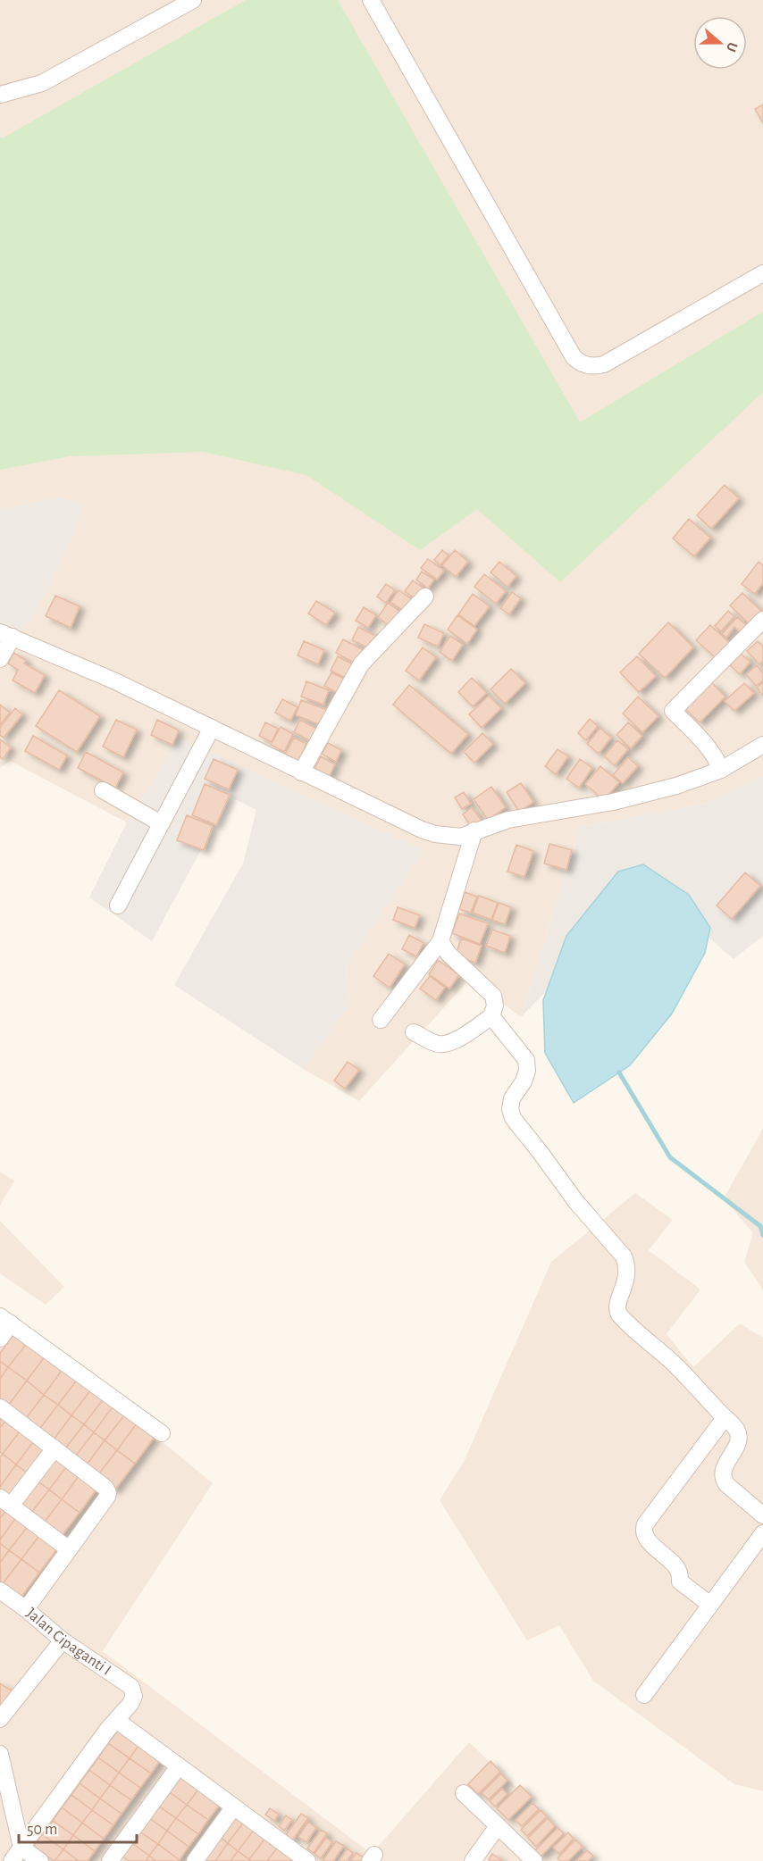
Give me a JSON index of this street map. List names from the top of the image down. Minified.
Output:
{"streets":{"street":["Jalan Cipaganti I"]},"scale_bar":"50 m","north":"right"}
